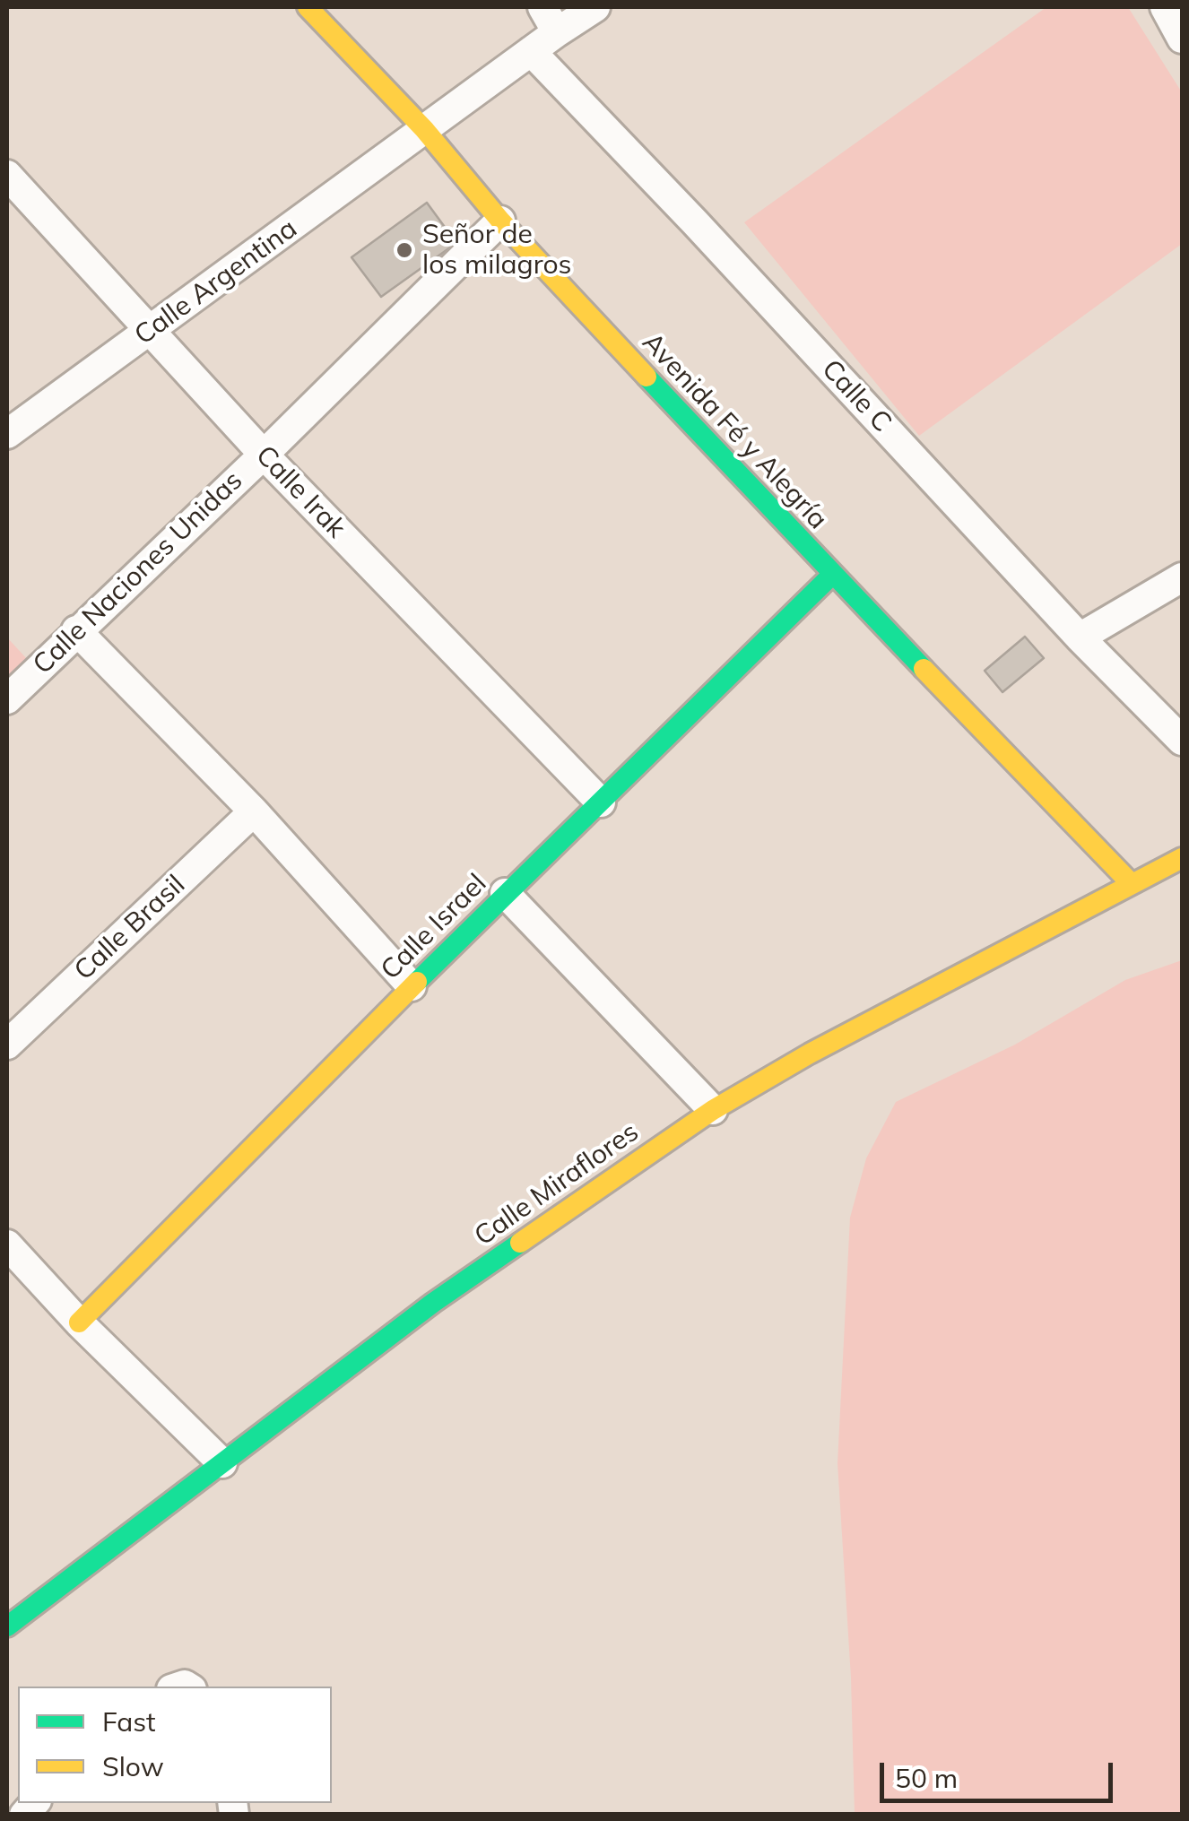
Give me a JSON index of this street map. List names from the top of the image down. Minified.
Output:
{"streets":{"street":["Calle Argentina","Calle C","Avenida Fé y Alegría","Calle Irak","Calle Naciones Unidas","Calle Israel","Calle Brasil","Calle Miraflores"]},"crossings":[["Calle Argentina","Calle C"],["Calle Argentina","Avenida Fé y Alegría"],["Calle Argentina","Calle Irak"],["Avenida Fé y Alegría","Calle Naciones Unidas"],["Avenida Fé y Alegría","Calle Israel"],["Avenida Fé y Alegría","Calle Miraflores"],["Calle Irak","Calle Naciones Unidas"],["Calle Irak","Calle Israel"]],"places":["Señor de los milagros"],"legend":["Fast","Slow"],"scale_bar":"50 m"}
